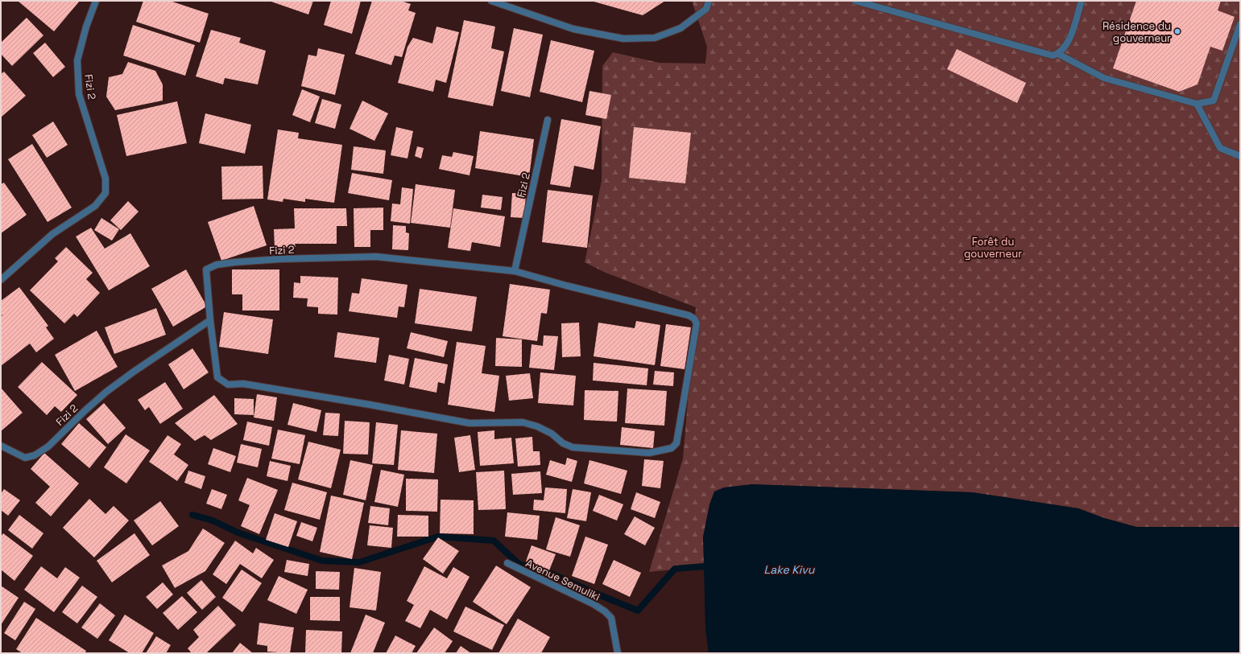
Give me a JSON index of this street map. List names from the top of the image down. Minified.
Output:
{"streets":{"street":["Fizi 2","Avenue Semuliki"]},"water":["Lake Kivu"],"parks":["Forêt du gouverneur"],"places":["Résidence du gouverneur"]}
